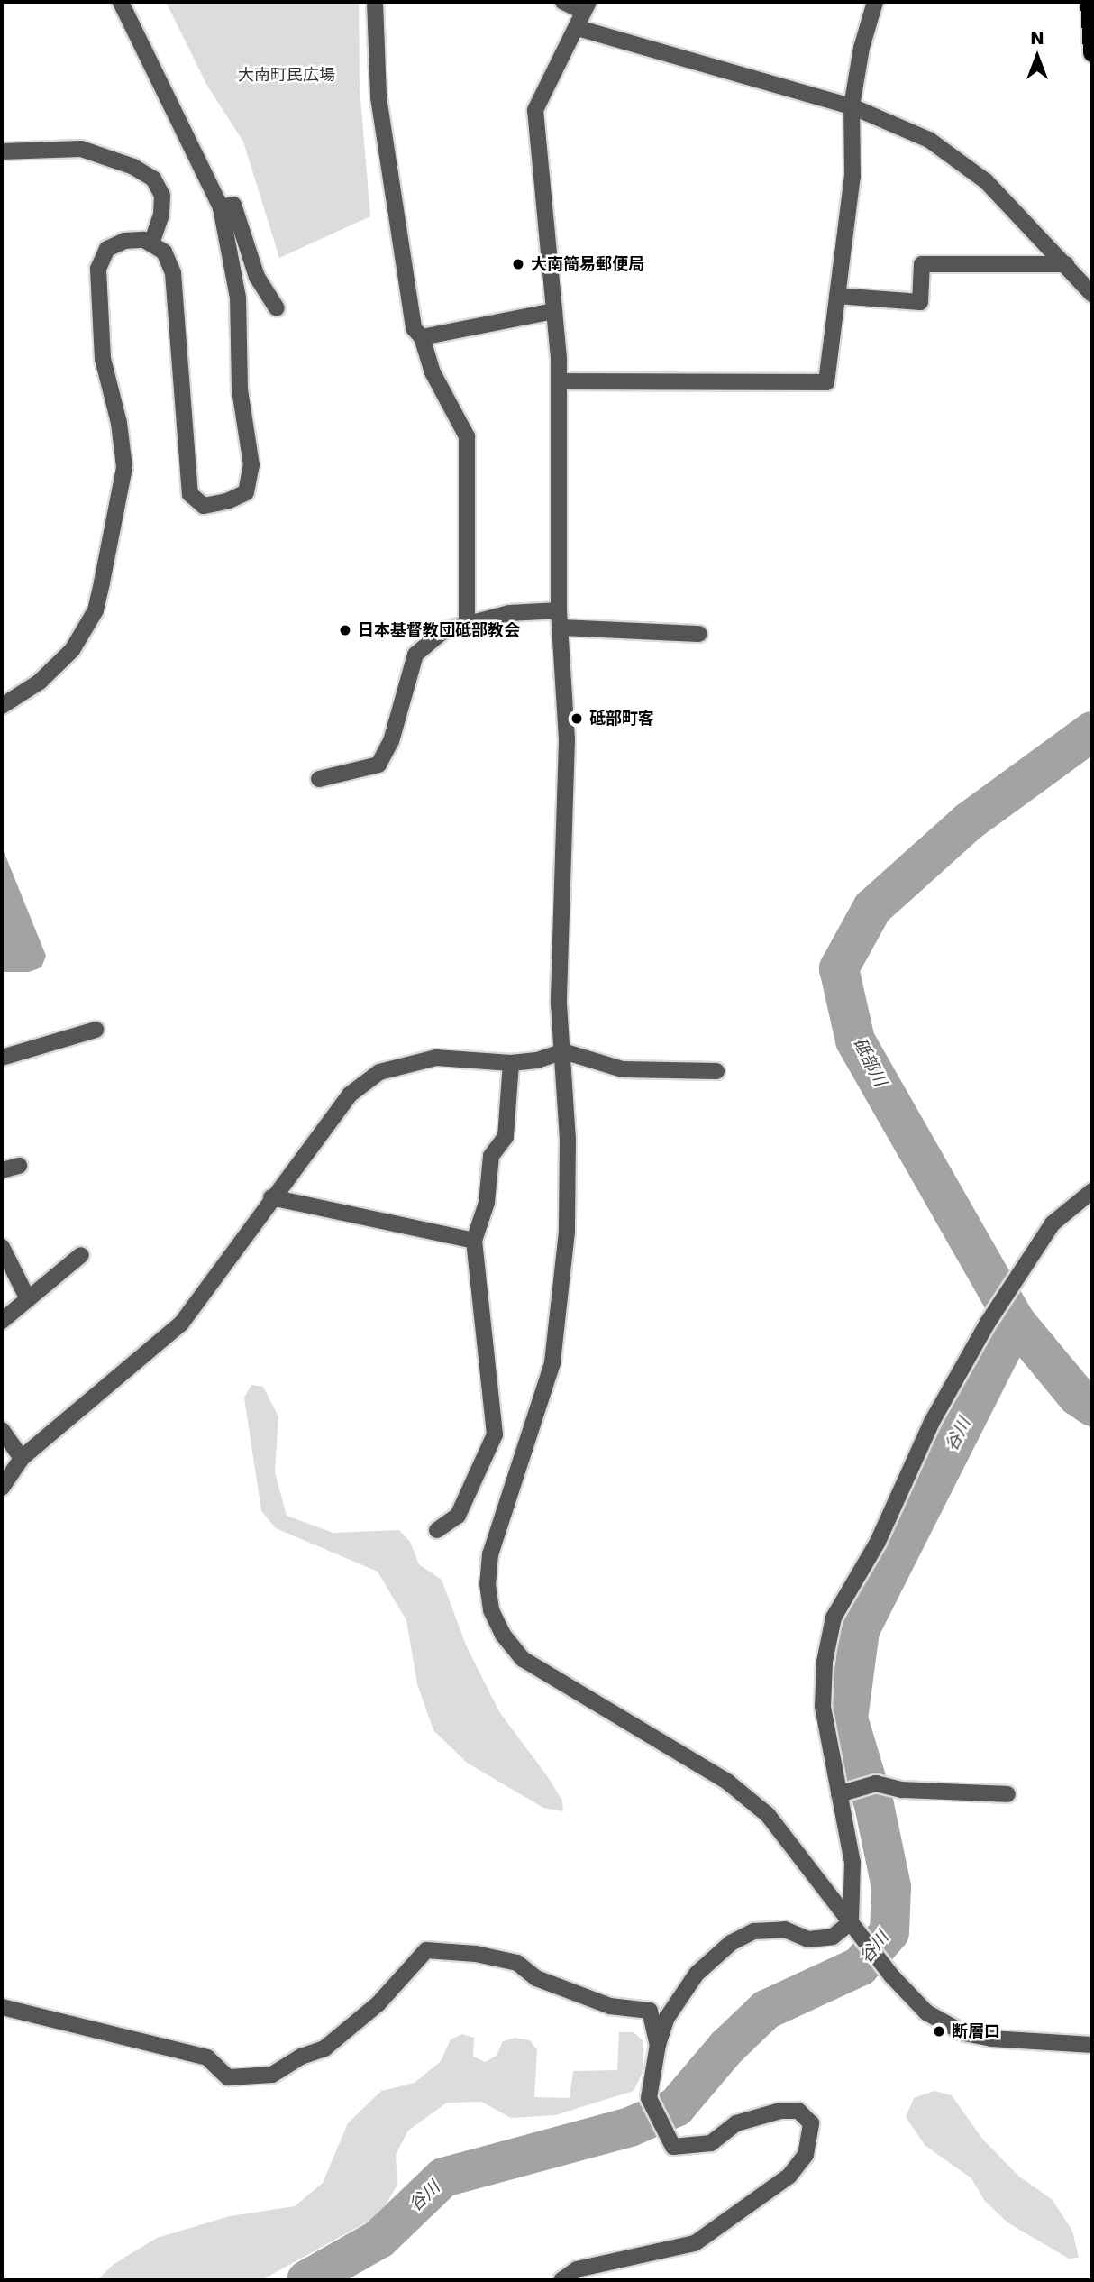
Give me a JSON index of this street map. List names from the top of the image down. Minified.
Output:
{"water":["砥部川","谷川"],"parks":["大南町民広場"],"places":["大南簡易郵便局","日本基督教団砥部教会","砥部町客","断層口"],"north":"top"}
